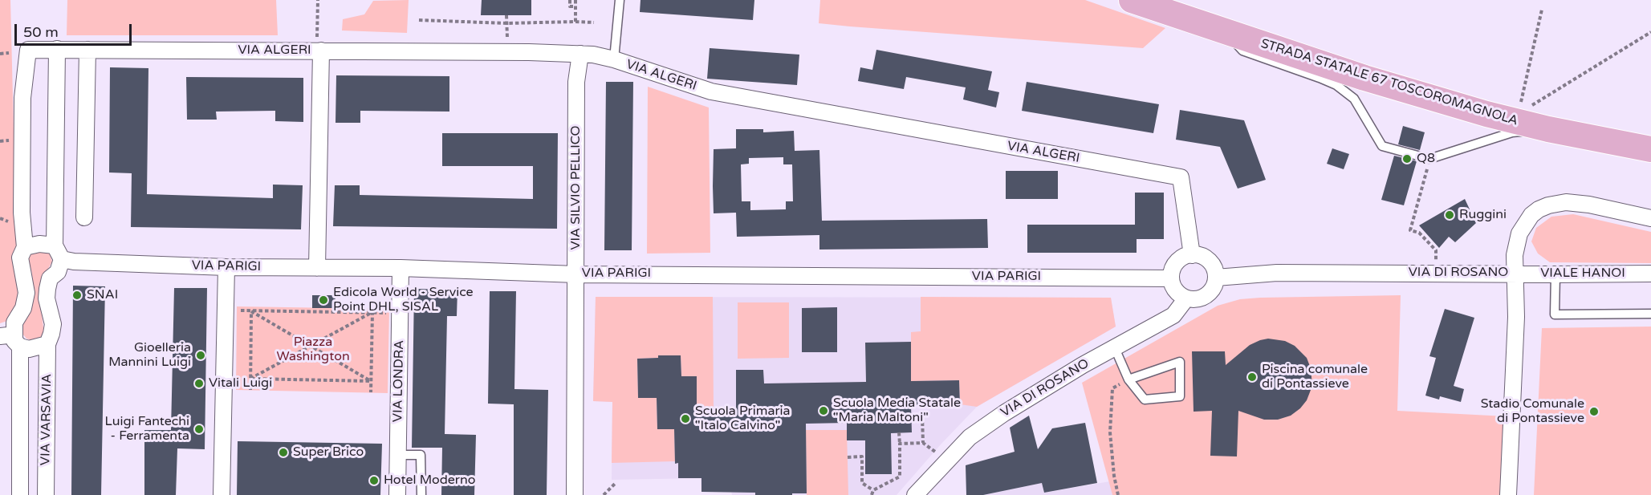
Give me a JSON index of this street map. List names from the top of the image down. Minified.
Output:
{"streets":{"main road":["STRADA STATALE 67 TOSCOROMAGNOLA"],"street":["VIA ALGERI","VIA SILVIO PELLICO","VIA PARIGI","VIA DI ROSANO","VIALE HANOI","VIA LONDRA","VIA VARSAVIA"]},"crossings":[["VIA ALGERI","VIA SILVIO PELLICO"],["VIA ALGERI","VIA PARIGI"],["VIA ALGERI","VIA DI ROSANO"],["VIA ALGERI","VIA VARSAVIA"],["VIA SILVIO PELLICO","VIA PARIGI"],["VIA PARIGI","VIA DI ROSANO"],["VIA PARIGI","VIA LONDRA"],["VIA PARIGI","VIA VARSAVIA"],["VIA DI ROSANO","VIALE HANOI"]],"parks":["Piazza Washington"],"places":["Q8","Ruggini","SNAI","Edicola World - Service Point DHL, SISAL","Gioelleria Mannini Luigi","Piscina comunale di Pontassieve","Vitali Luigi","Scuola Media Statale \"Maria Maltoni\"","Stadio Comunale di Pontassieve","Scuola Primaria \"Italo Calvino\"","Luigi Fantechi - Ferramenta","Super Brico","Hotel Moderno"],"scale_bar":"50 m"}
